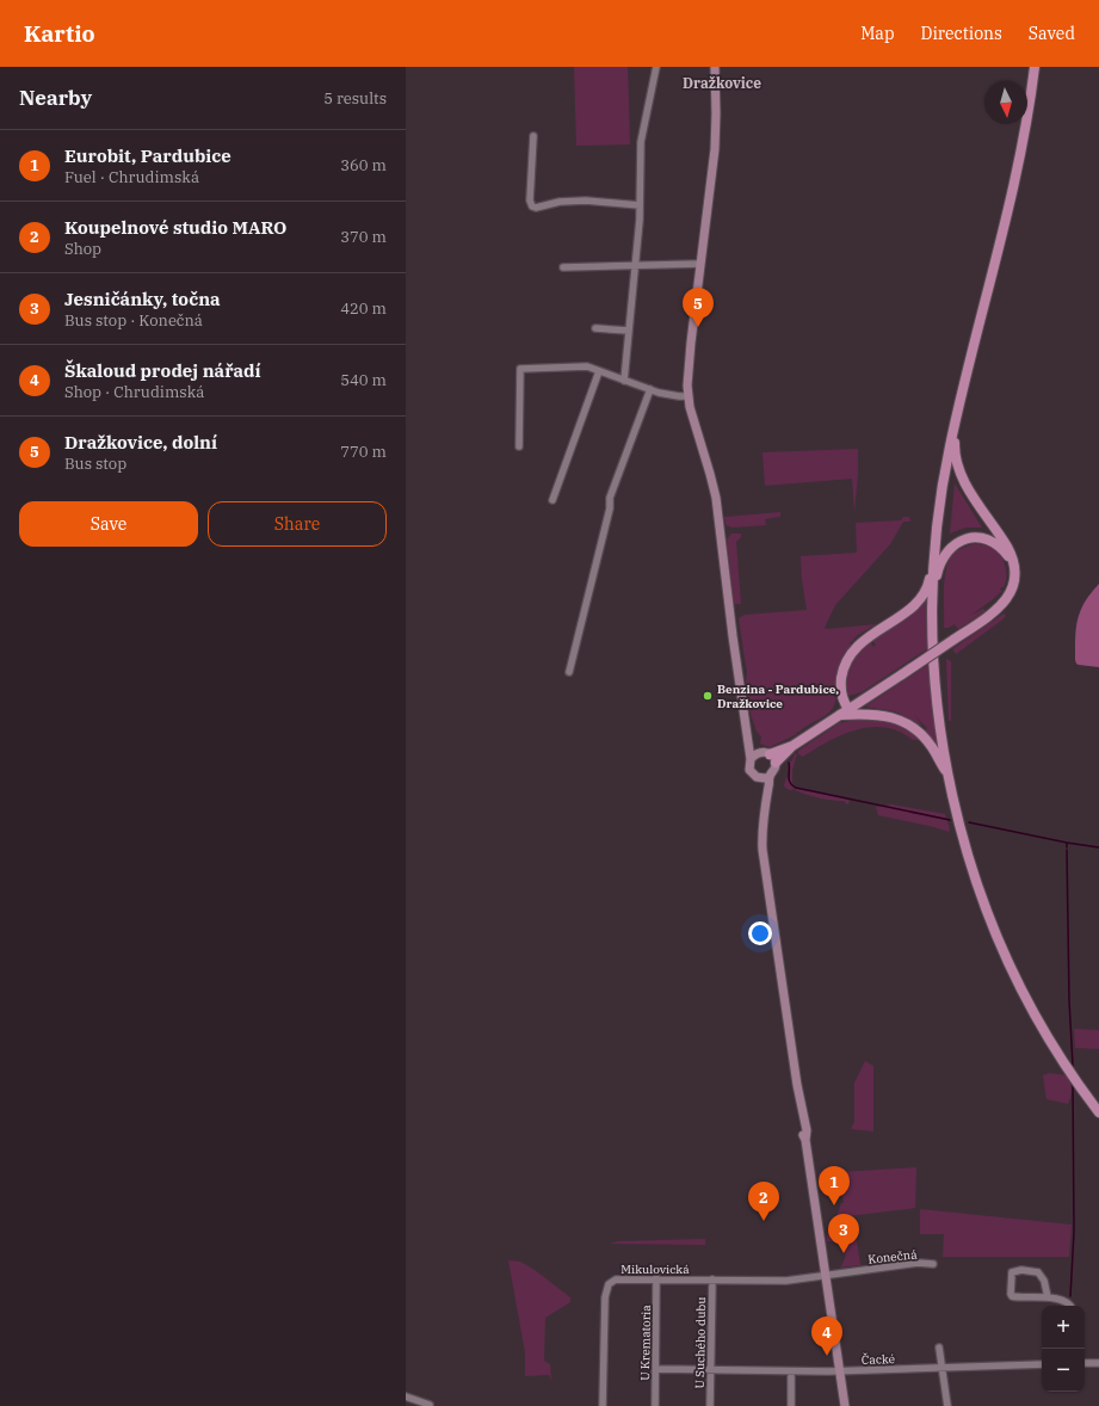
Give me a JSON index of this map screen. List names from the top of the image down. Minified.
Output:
{"streets":{"street":["Konečná","Mikulovická","U Krematoria","U Suchého dubu","Čacké"]},"crossings":[["Konečná","Mikulovická"],["Mikulovická","U Krematoria"],["Mikulovická","U Suchého dubu"],["U Krematoria","Čacké"],["U Suchého dubu","Čacké"]],"districts":["Dražkovice"],"places":["Benzina - Pardubice, Dražkovice"],"north":"bottom","page":{"header":"Kartio","nav":["Map","Directions","Saved"],"heading":["Nearby","5 results"],"list":[{"mark":"1","name":"Eurobit, Pardubice","note":"Fuel · Chrudimská","value":"360 m"},{"mark":"2","name":"Koupelnové studio MARO","note":"Shop","value":"370 m"},{"mark":"3","name":"Jesničánky, točna","note":"Bus stop · Konečná","value":"420 m"},{"mark":"4","name":"Škaloud prodej nářadí","note":"Shop · Chrudimská","value":"540 m"},{"mark":"5","name":"Dražkovice, dolní","note":"Bus stop","value":"770 m"}],"pins":["5","1","2","3","4"],"buttons":["Save","Share"],"map_buttons":["+","−"]}}
